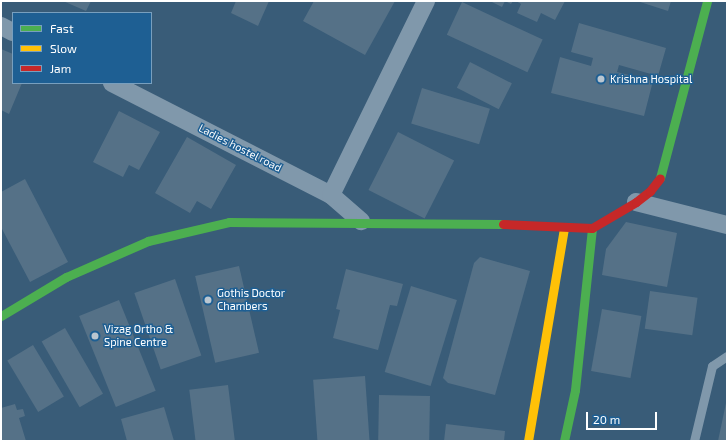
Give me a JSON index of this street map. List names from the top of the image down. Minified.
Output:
{"streets":{"street":["Ladies hostel road"]},"places":["Krishna Hospital","Gothis Doctor Chambers","Vizag Ortho & Spine Centre"],"legend":["Fast","Slow","Jam"],"scale_bar":"20 m"}
